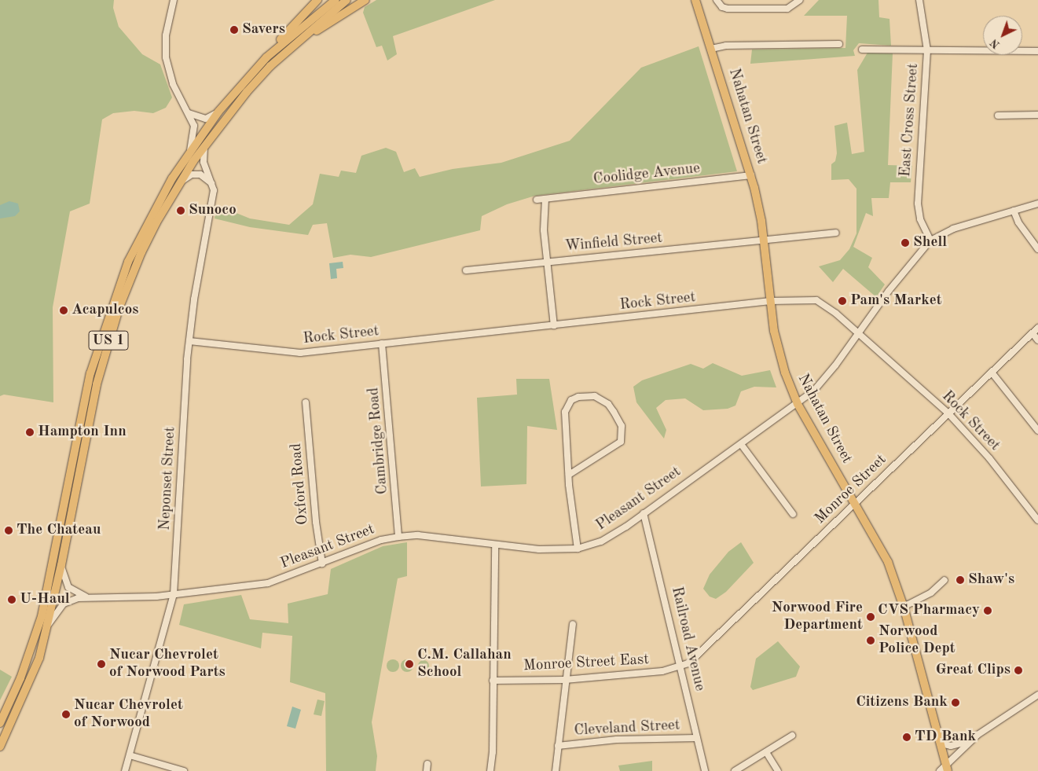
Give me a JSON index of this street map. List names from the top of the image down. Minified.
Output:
{"streets":{"main road":["Nahatan Street","US 1"],"street":["East Cross Street","Coolidge Avenue","Winfield Street","Rock Street","Cambridge Road","Neponset Street","Oxford Road","Monroe Street","Pleasant Street","Railroad Avenue","Monroe Street East","Cleveland Street"]},"crossings":[["Nahatan Street","Coolidge Avenue"],["Nahatan Street","Winfield Street"],["Nahatan Street","Rock Street"],["Nahatan Street","Monroe Street"],["Nahatan Street","Pleasant Street"],["East Cross Street","Pleasant Street"],["Rock Street","Cambridge Road"],["Rock Street","Neponset Street"],["Rock Street","Monroe Street"],["Rock Street","Pleasant Street"],["US 1","Pleasant Street"],["Cambridge Road","Pleasant Street"],["Neponset Street","Pleasant Street"],["Oxford Road","Pleasant Street"],["Monroe Street","Railroad Avenue"],["Monroe Street","Monroe Street East"],["Pleasant Street","Railroad Avenue"],["Railroad Avenue","Monroe Street East"],["Railroad Avenue","Cleveland Street"]],"places":["Savers","Sunoco","Shell","Pam's Market","Acapulcos","Hampton Inn","The Chateau","Shaw's","U-Haul","CVS Pharmacy","Norwood Fire Department","Norwood Police Dept","Nucar Chevrolet of Norwood Parts","C.M. Callahan School","Great Clips","Citizens Bank","Nucar Chevrolet of Norwood","TD Bank"],"north":"bottom left"}
